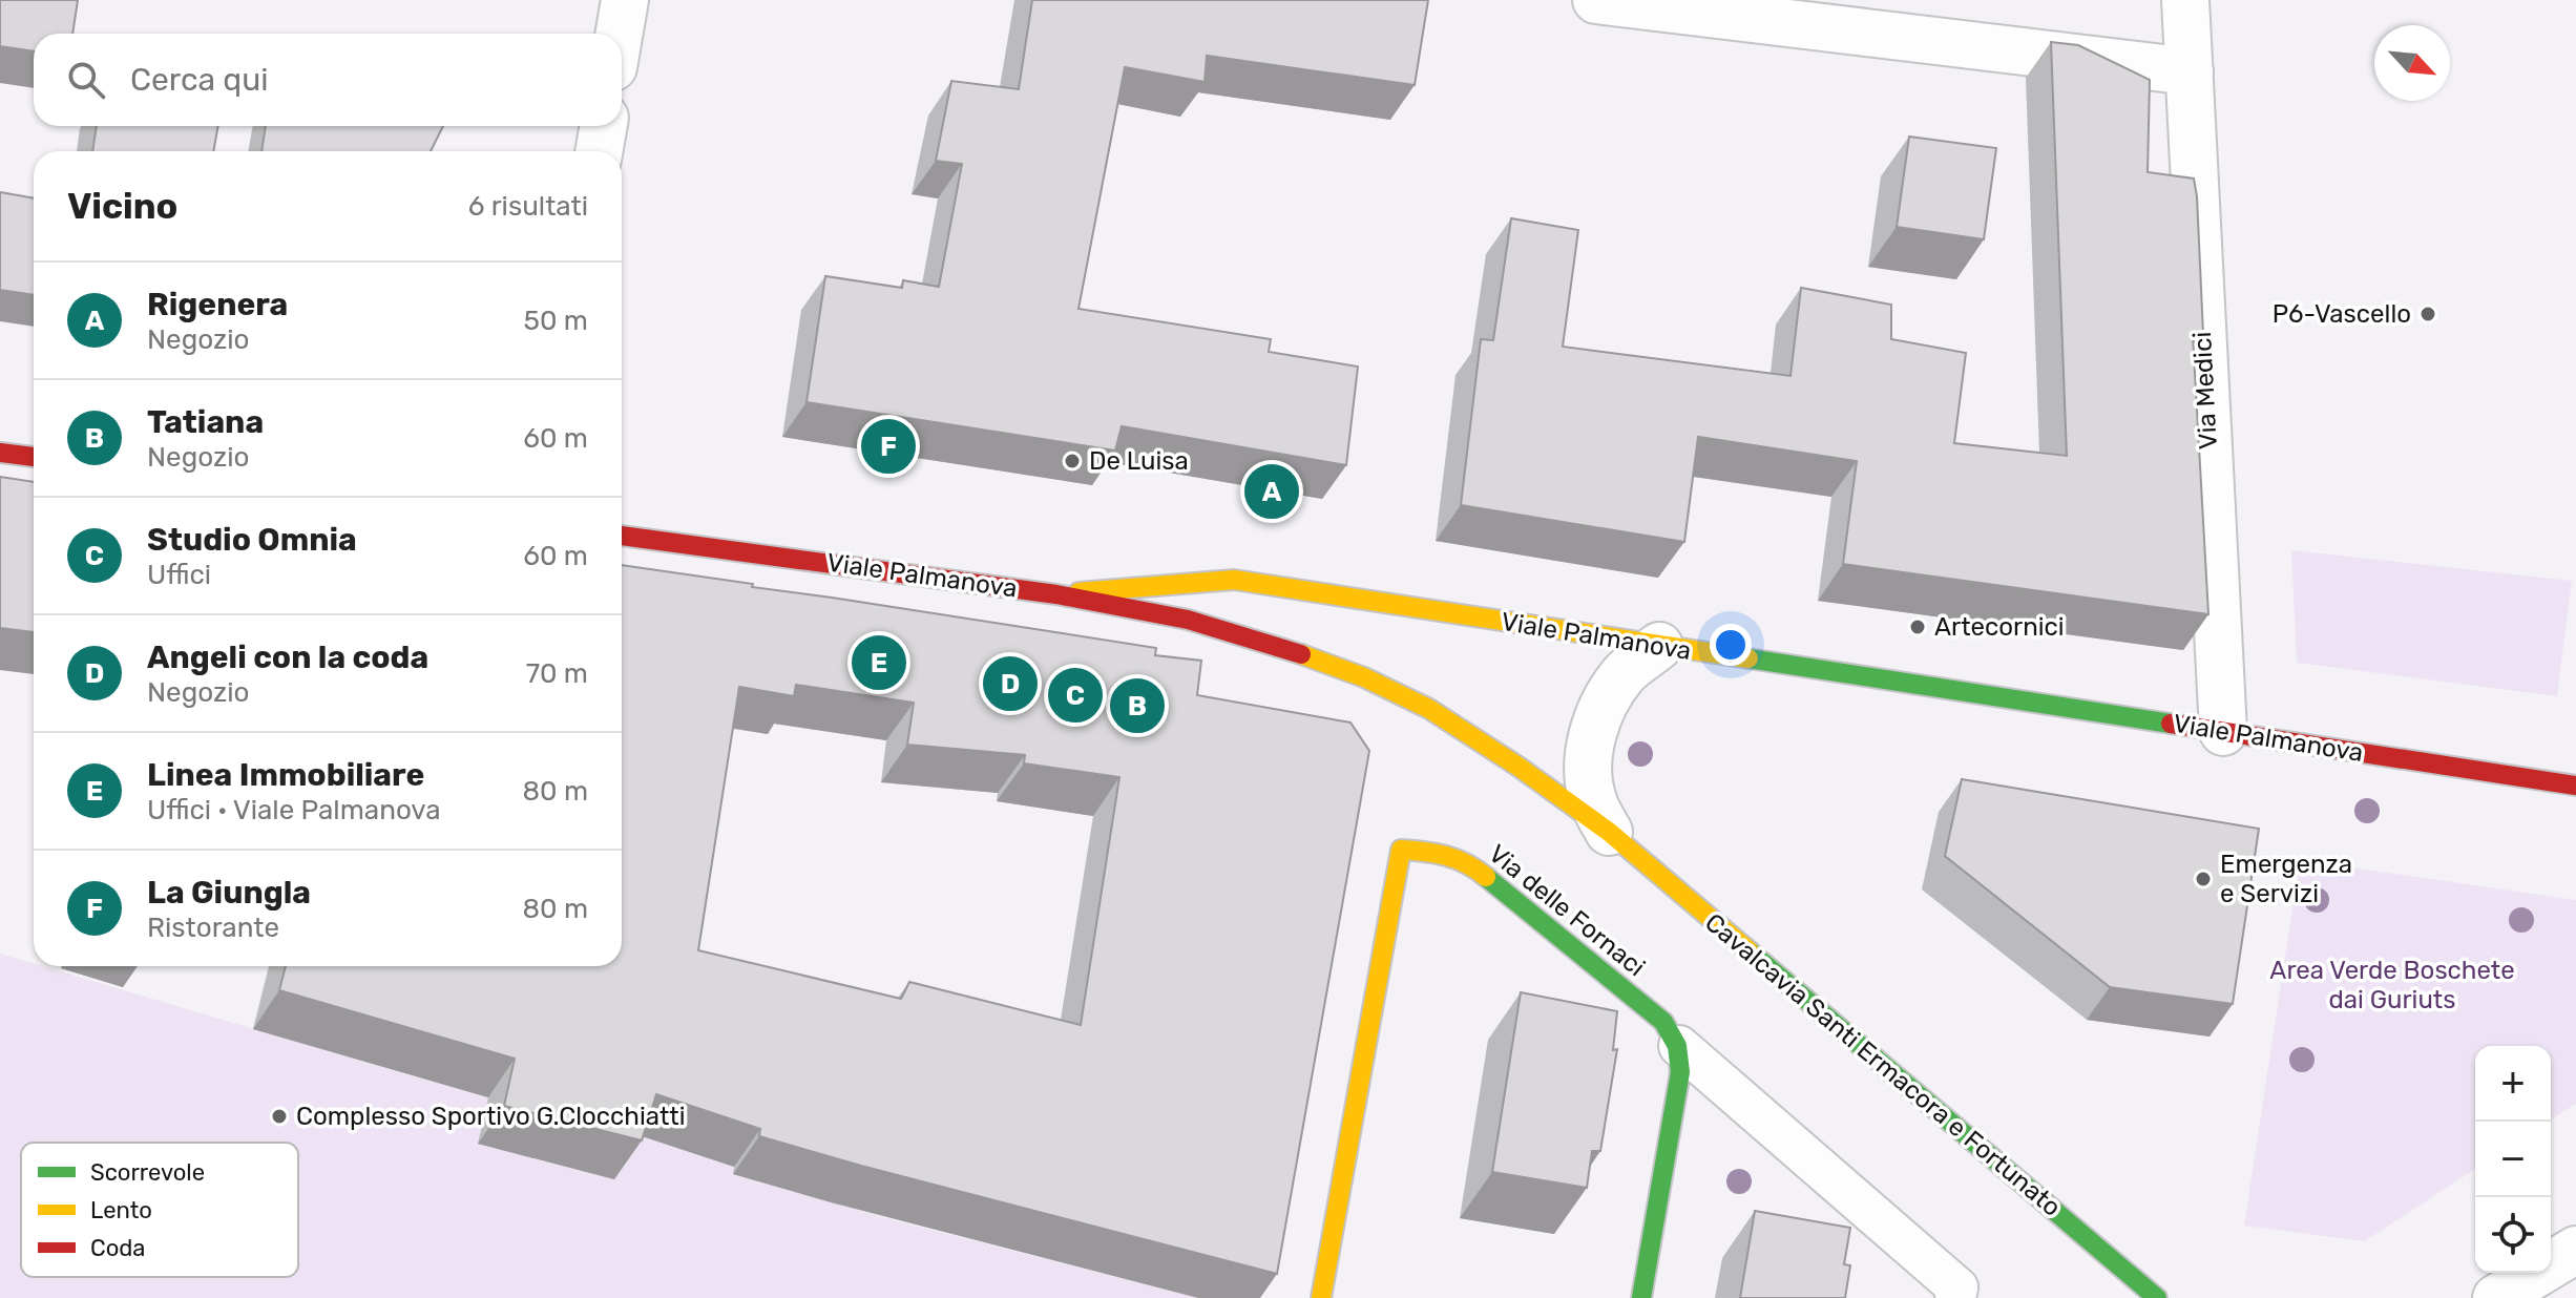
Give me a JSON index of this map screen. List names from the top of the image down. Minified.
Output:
{"streets":{"street":["Via Medici","Viale Palmanova","Via delle Fornaci","Cavalcavia Santi Ermacora e Fortunato"]},"crossings":[["Via Medici","Viale Palmanova"],["Viale Palmanova","Cavalcavia Santi Ermacora e Fortunato"]],"parks":["Area Verde Boschete dai Guriuts"],"places":["P6-Vascello","De Luisa","Artecornici","Emergenza e Servizi","Complesso Sportivo G.Clocchiatti"],"legend":["Scorrevole","Lento","Coda"],"north":"bottom right","page":{"search":"Cerca qui","heading":["Vicino","6 risultati"],"list":[{"mark":"A","name":"Rigenera","note":"Negozio","value":"50 m"},{"mark":"B","name":"Tatiana","note":"Negozio","value":"60 m"},{"mark":"C","name":"Studio Omnia","note":"Uffici","value":"60 m"},{"mark":"D","name":"Angeli con la coda","note":"Negozio","value":"70 m"},{"mark":"E","name":"Linea Immobiliare","note":"Uffici · Viale Palmanova","value":"80 m"},{"mark":"F","name":"La Giungla","note":"Ristorante","value":"80 m"}],"pins":["F","A","E","D","C","B"],"map_buttons":["+","−"]}}
